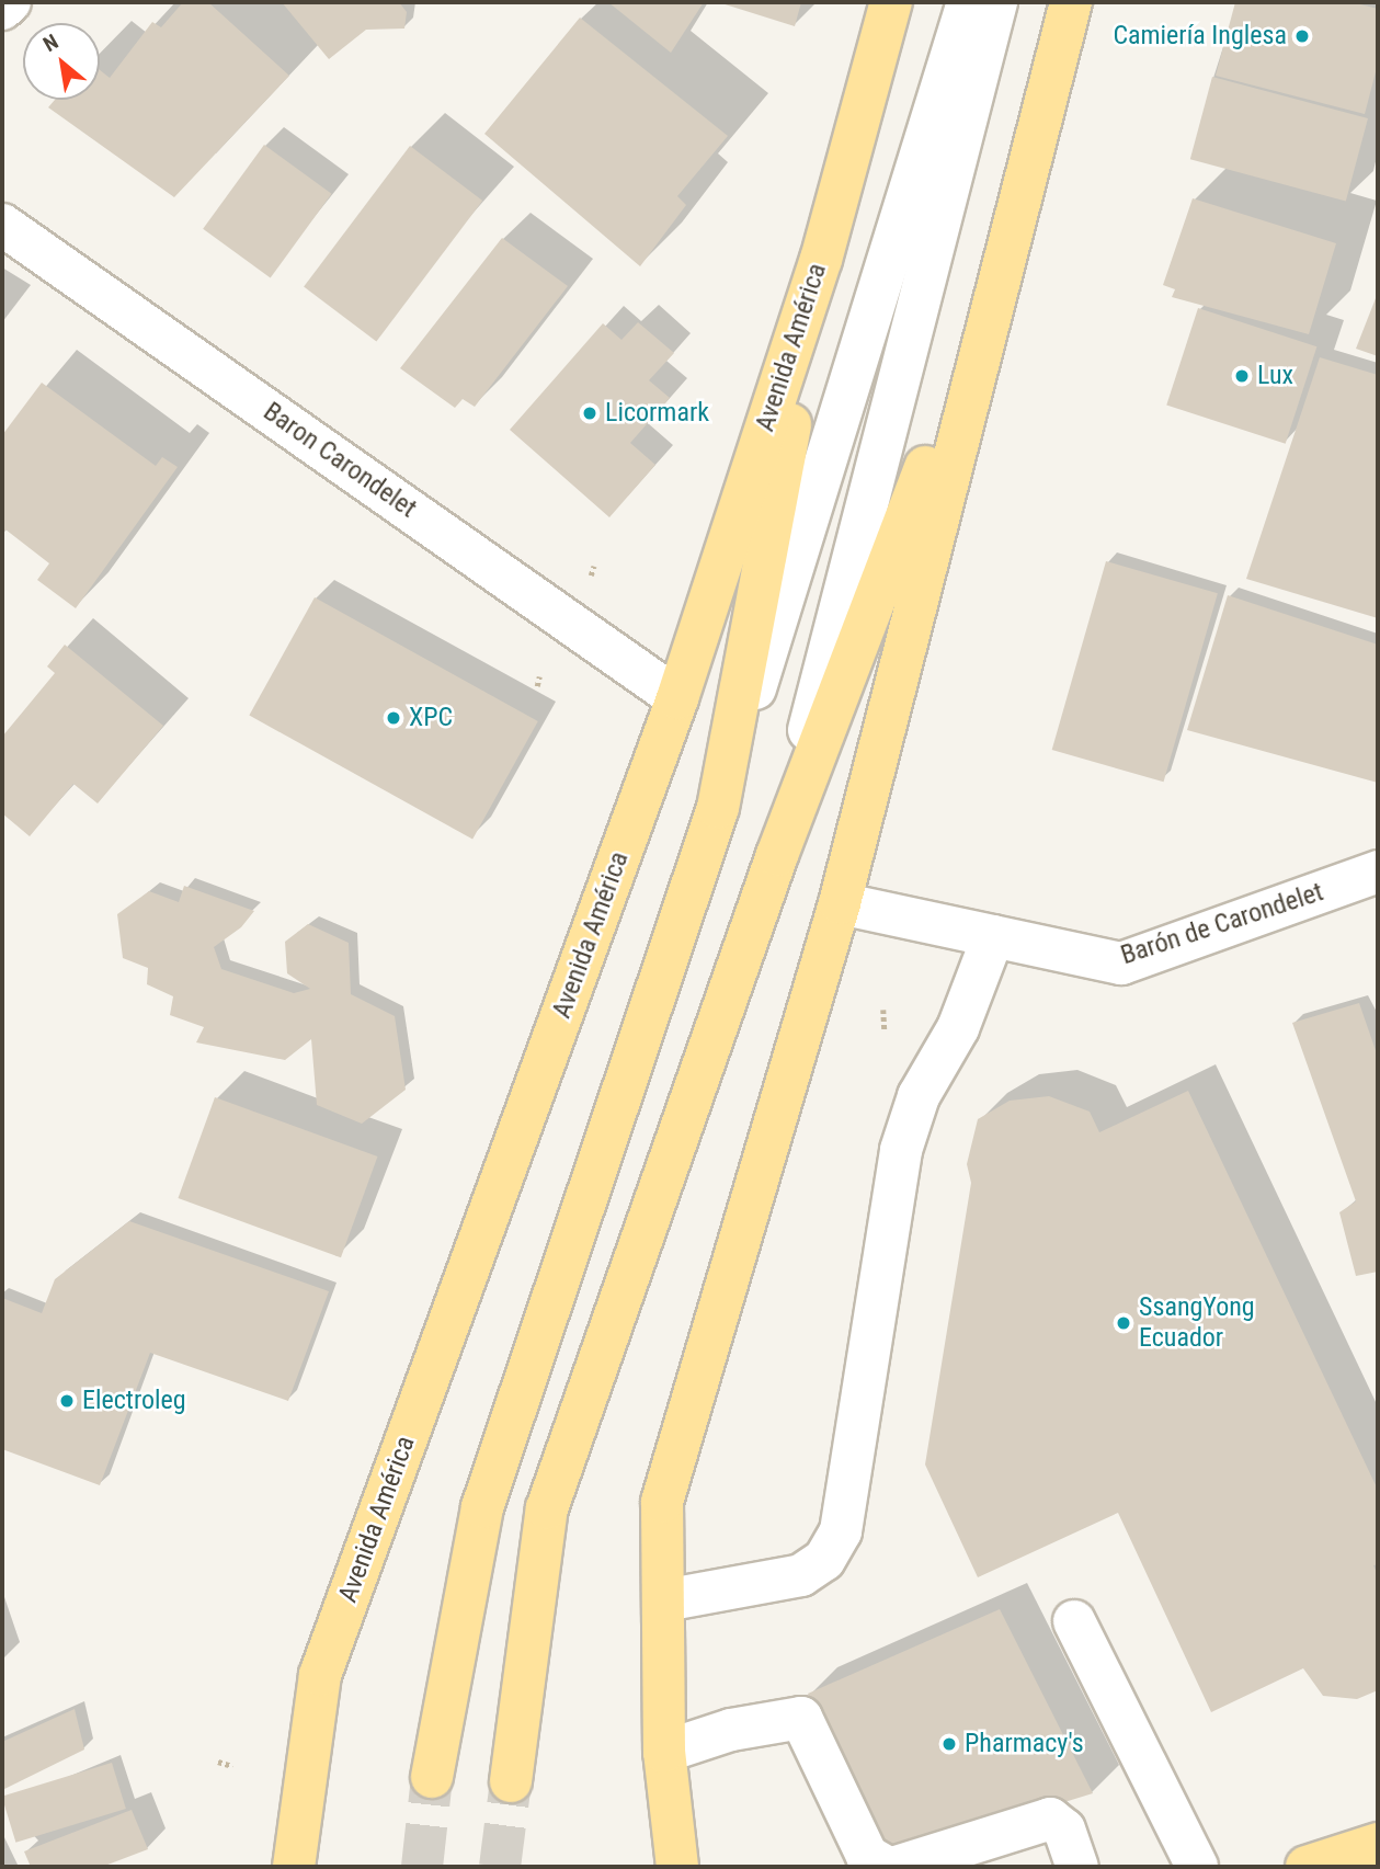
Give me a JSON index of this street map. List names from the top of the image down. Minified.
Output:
{"streets":{"main road":["Avenida América"],"street":["Baron Carondelet","Barón de Carondelet"]},"crossings":[["Avenida América","Baron Carondelet"]],"places":["Camiería Inglesa","Lux","Licormark","XPC","SsangYong Ecuador","Electroleg","Pharmacy's"],"north":"top left"}
